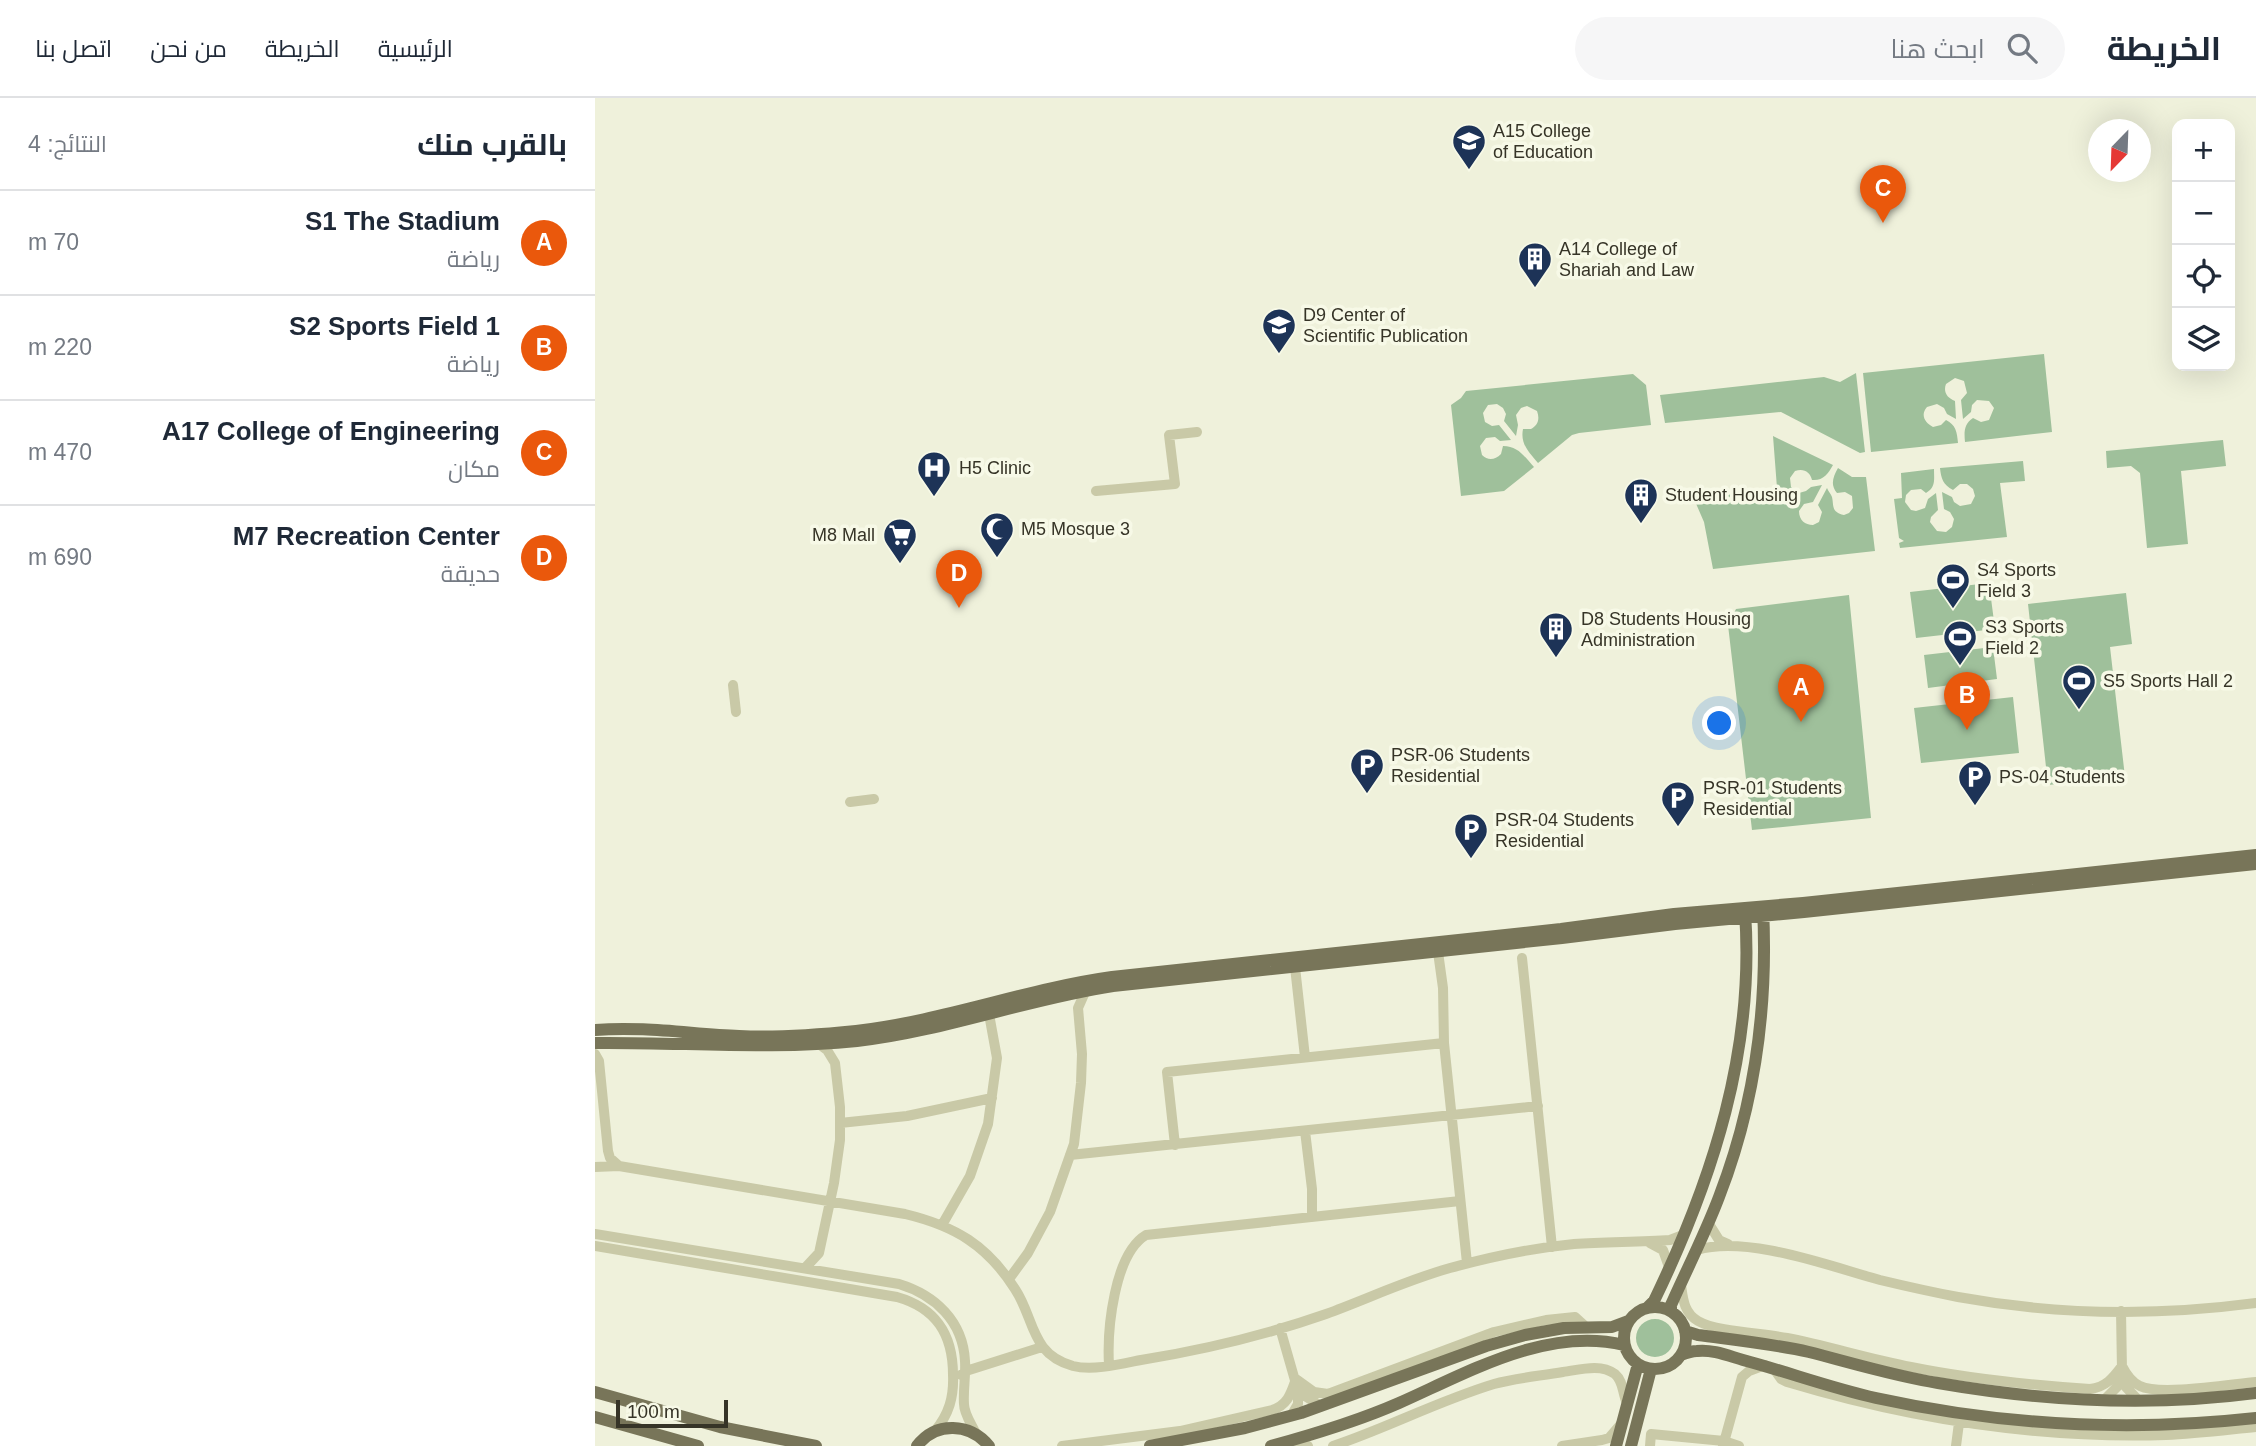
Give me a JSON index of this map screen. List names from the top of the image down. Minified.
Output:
{"places":{"school or university":["A15 College of Education","D9 Center of Scientific Publication"],"building":["A14 College of Shariah and Law","Student Housing","D8 Students Housing Administration"],"hospital":["H5 Clinic"],"mosque":["M5 Mosque 3"],"supermarket":["M8 Mall"],"sports":["S4 Sports Field 3","S3 Sports Field 2","S5 Sports Hall 2"],"parking":["PSR-06 Students Residential","PS-04 Students","PSR-01 Students Residential","PSR-04 Students Residential"]},"scale_bar":"100 m","north":"bottom left","page":{"header":"الخريطة","search":"ابحث هنا","nav":["الرئيسية","الخريطة","من نحن","اتصل بنا"],"heading":["بالقرب منك","النتائج: 4"],"map_buttons":["+","−"],"pins":["C","D","A","B"],"list":[{"mark":"A","name":"S1 The Stadium","note":"رياضة","value":"70 m"},{"mark":"B","name":"S2 Sports Field 1","note":"رياضة","value":"220 m"},{"mark":"C","name":"A17 College of Engineering","note":"مكان","value":"470 m"},{"mark":"D","name":"M7 Recreation Center","note":"حديقة","value":"690 m"}],"scale":"100 m"}}
